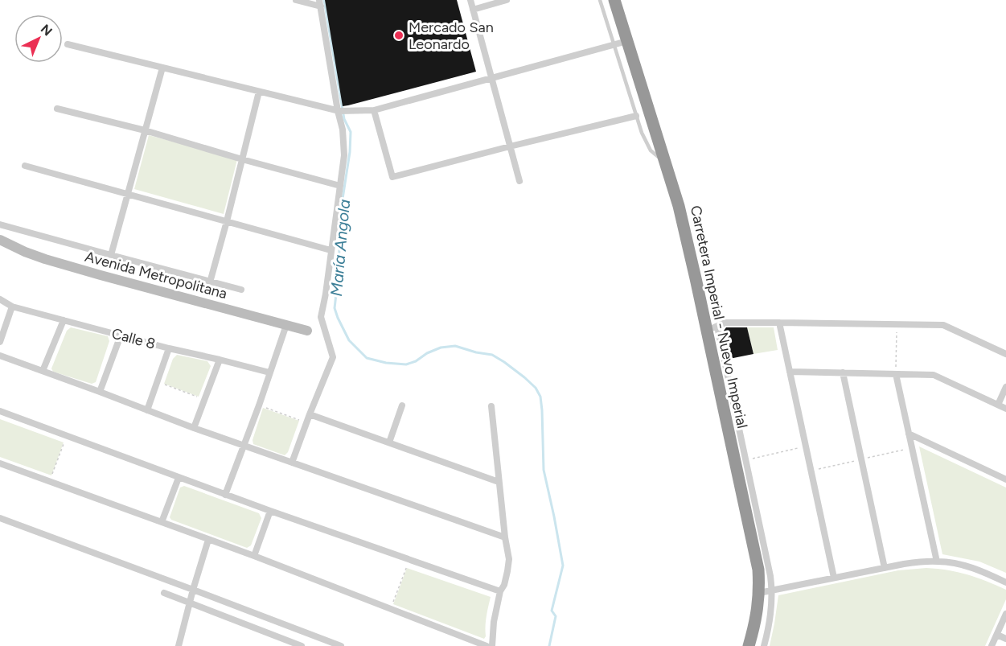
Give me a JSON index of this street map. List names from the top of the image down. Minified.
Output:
{"streets":{"highway":["Carretera Imperial - Nuevo Imperial"],"street":["Avenida Metropolitana","Calle 8"]},"water":["María Angola"],"places":["Mercado San Leonardo"],"north":"top right"}
